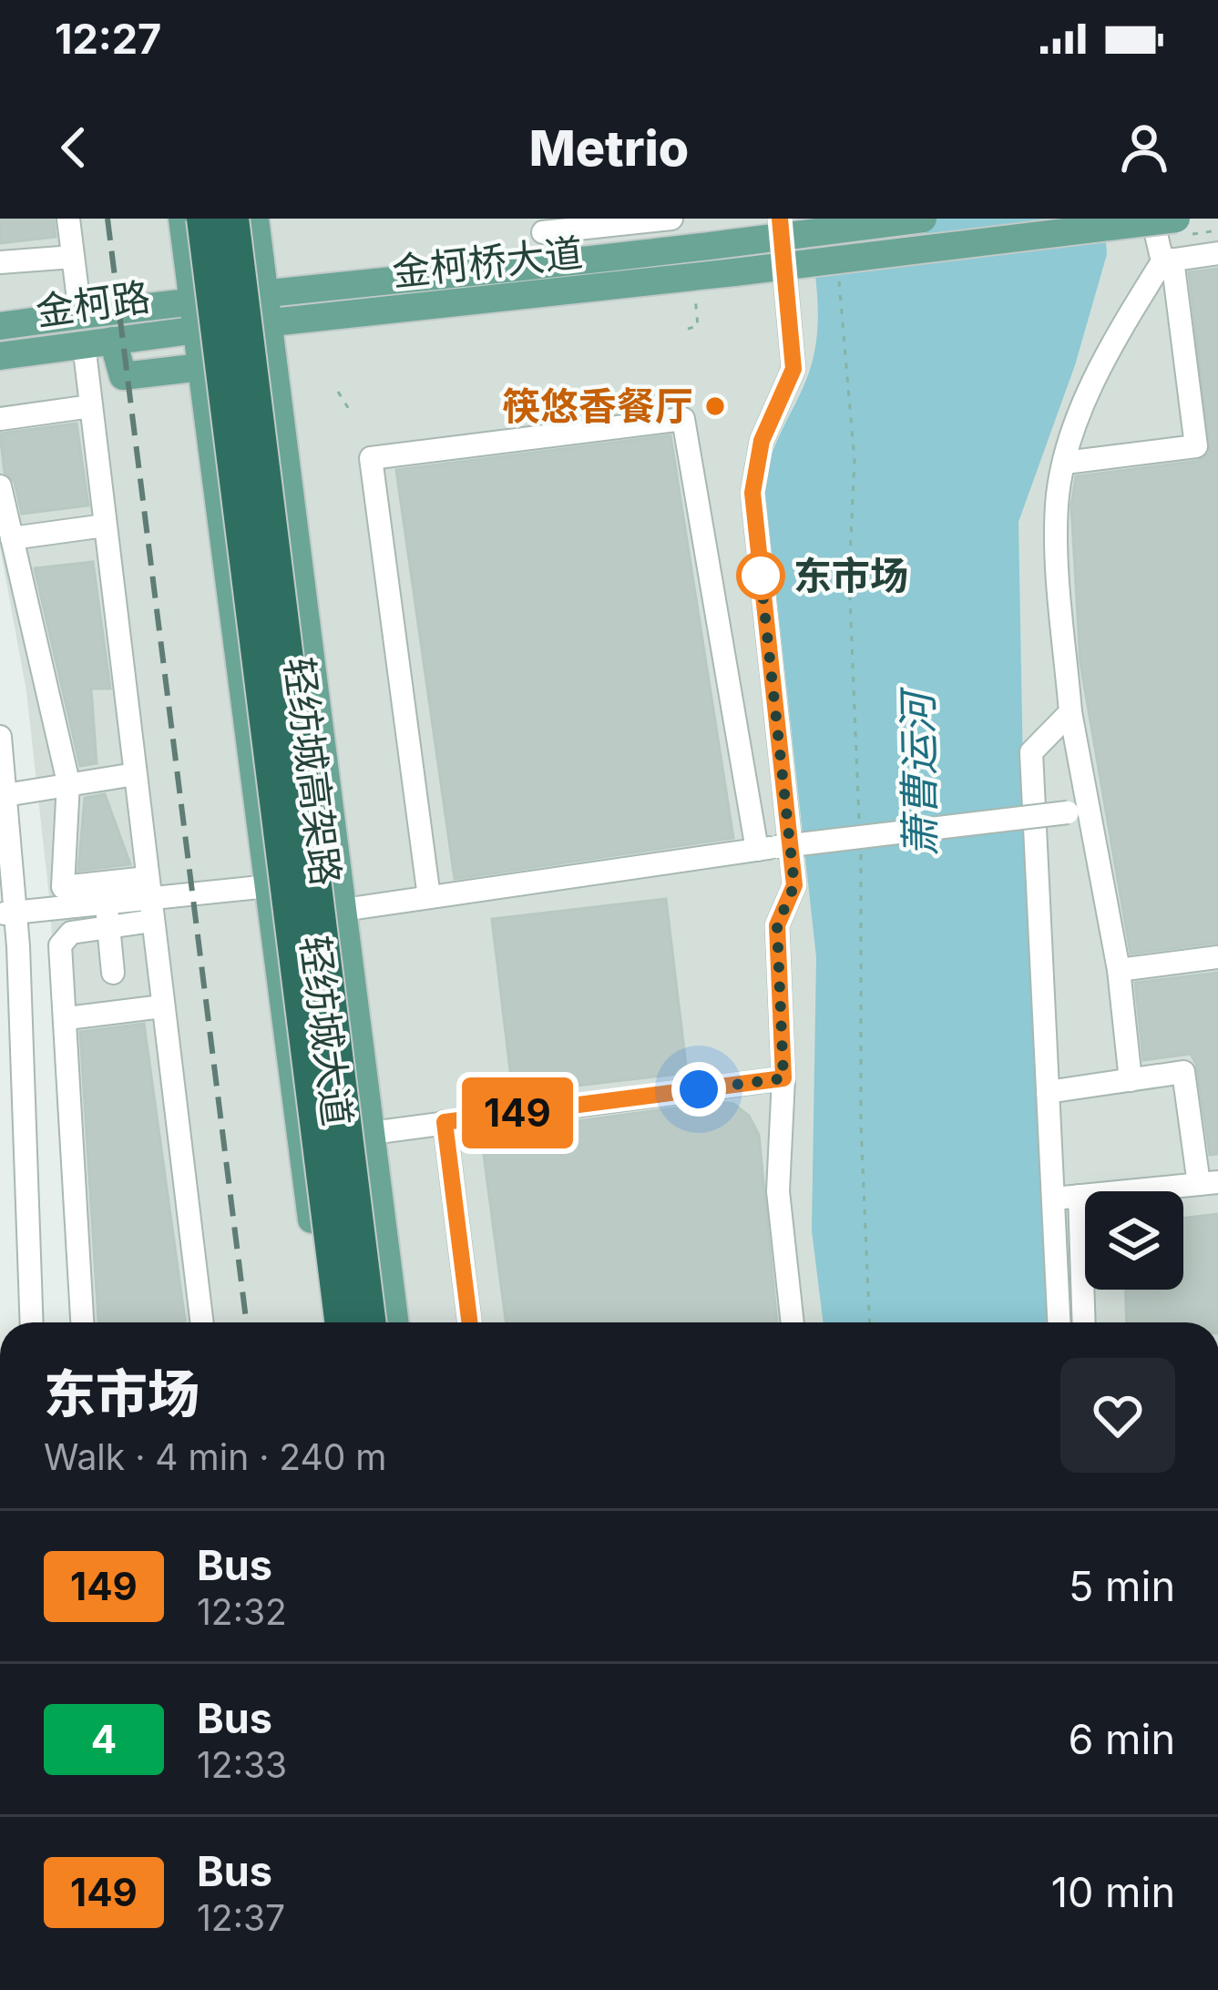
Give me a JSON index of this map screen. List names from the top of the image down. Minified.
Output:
{"streets":{"highway":["轻纺城高架路"],"main road":["金柯桥大道","金柯路","轻纺城大道"]},"crossings":[["金柯桥大道","金柯路"],["金柯桥大道","轻纺城大道"],["金柯路","轻纺城大道"]],"water":["萧曹运河"],"places":["筷悠香餐厅","东市场"],"lines":["bus line 149"],"page":{"status":"12:27","header":"Metrio","on_map":"149","heading":["东市场","Walk · 4 min · 240 m"],"list":[{"mark":"149","name":"Bus","note":"12:32","value":"5 min"},{"mark":"4","name":"Bus","note":"12:33","value":"6 min"},{"mark":"149","name":"Bus","note":"12:37","value":"10 min"}]}}
